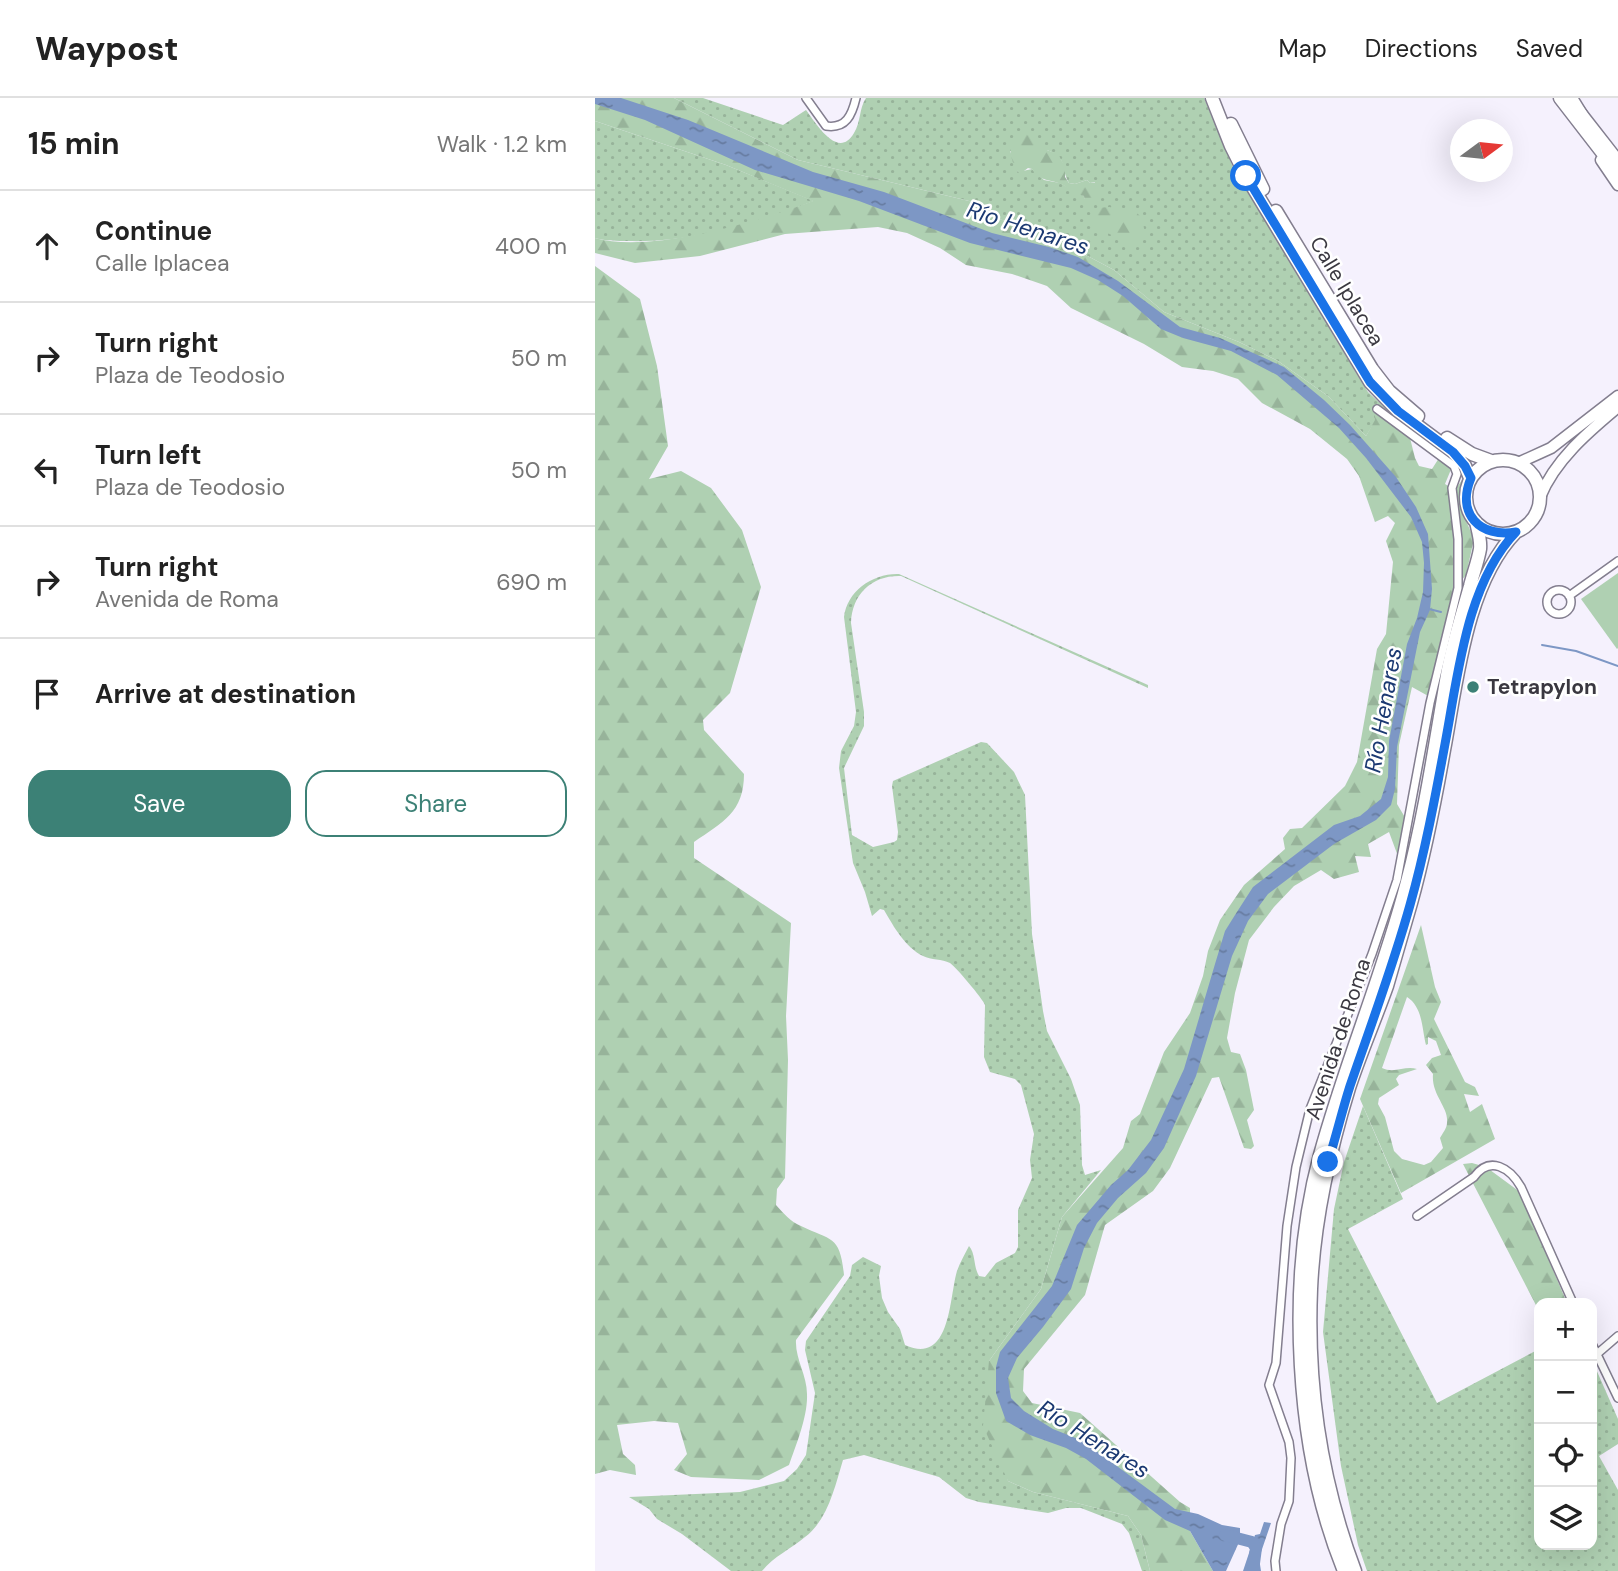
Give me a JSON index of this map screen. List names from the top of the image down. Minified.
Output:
{"streets":{"main road":["Calle Iplacea","Avenida de Roma"]},"crossings":[["Calle Iplacea","Avenida de Roma"]],"water":["Río Henares"],"places":["Tetrapylon"],"north":"right","page":{"header":"Waypost","nav":["Map","Directions","Saved"],"heading":["15 min","Walk · 1.2 km"],"list":[["Continue","Calle Iplacea","400 m"],["Turn right","Plaza de Teodosio","50 m"],["Turn left","Plaza de Teodosio","50 m"],["Turn right","Avenida de Roma","690 m"],"Arrive at destination"],"buttons":["Save","Share"],"map_buttons":["+","−"]}}
